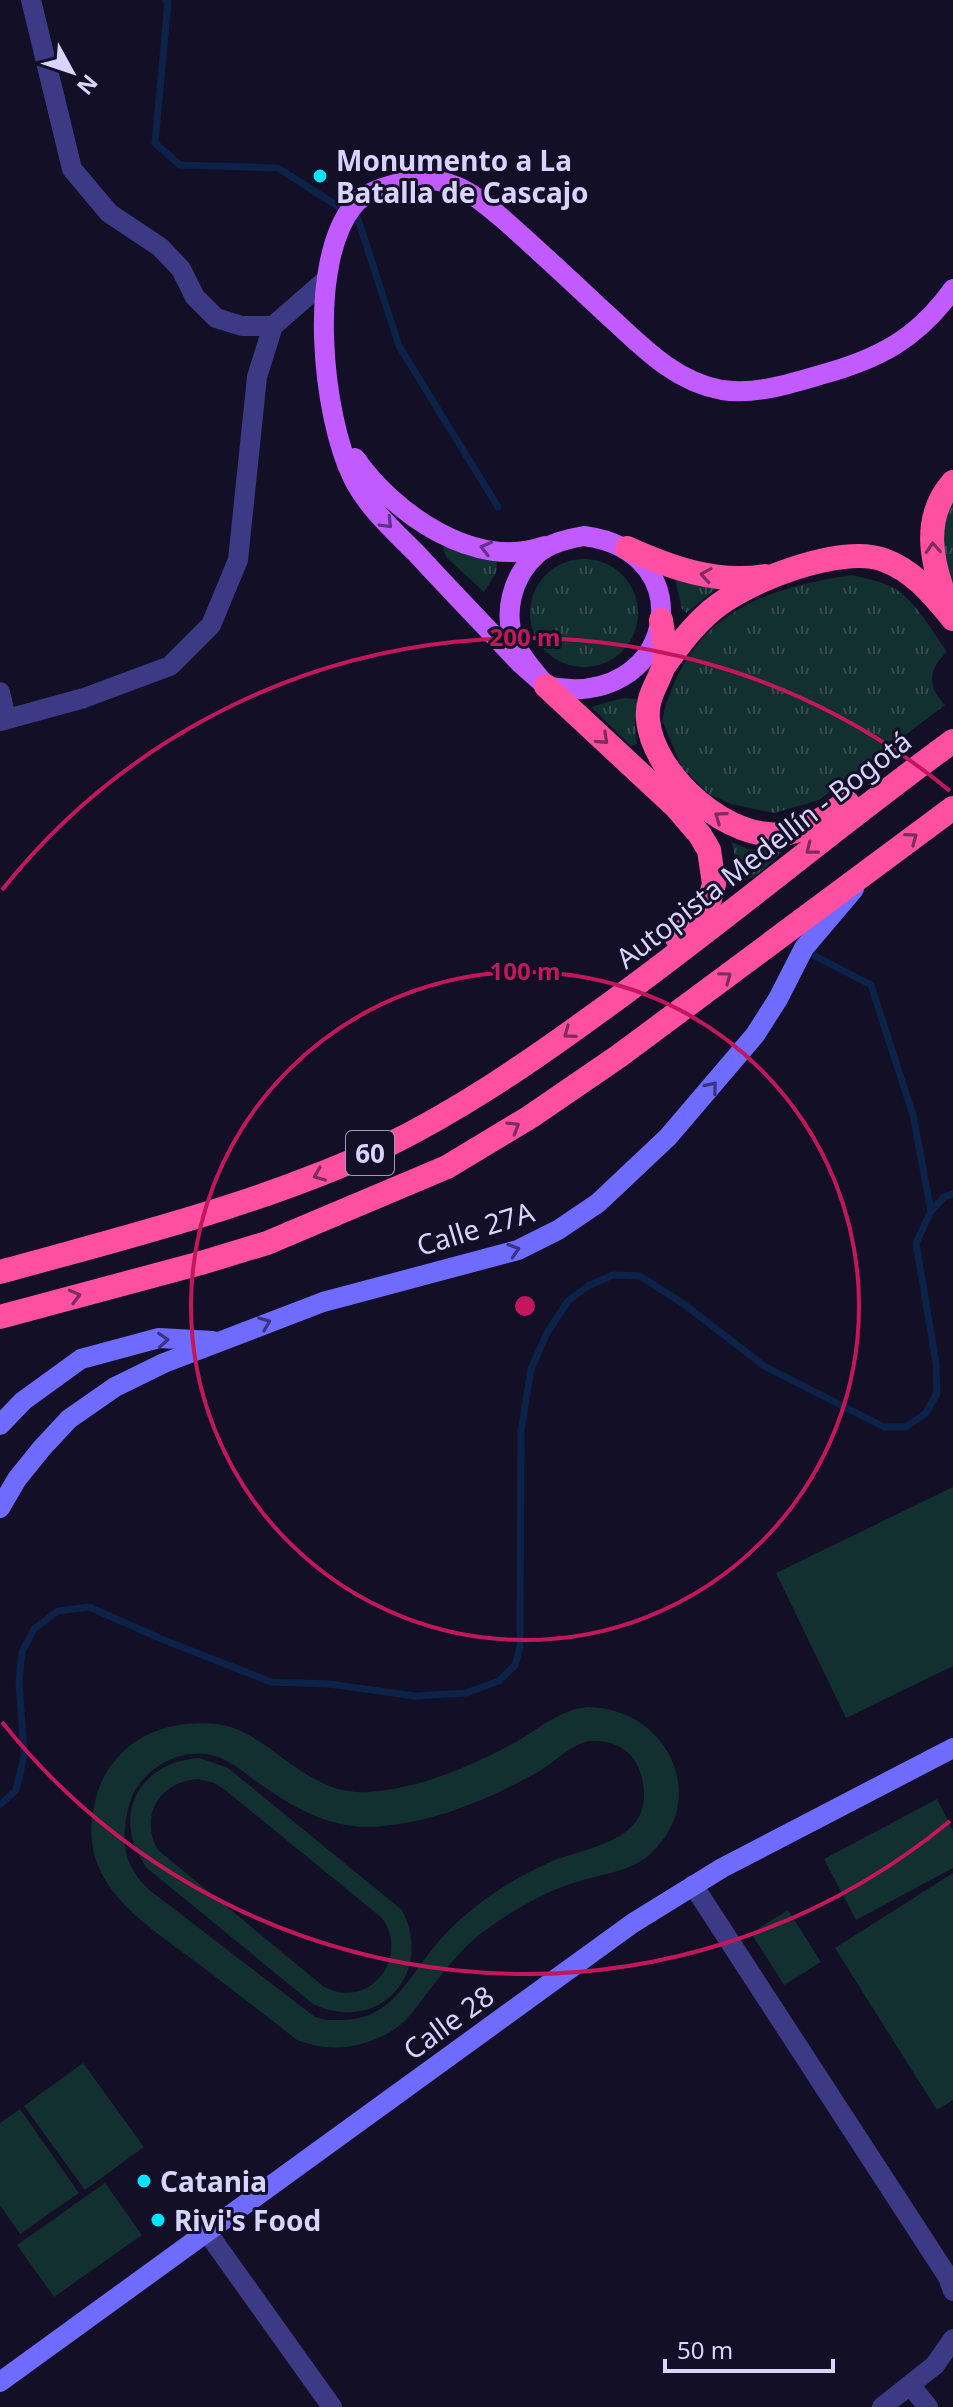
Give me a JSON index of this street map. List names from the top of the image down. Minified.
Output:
{"streets":{"highway":["Autopista Medellín - Bogotá","60"],"main road":["Calle 27A","Calle 28"]},"crossings":[["60","Calle 27A"]],"one_way":["Calle 27A"],"places":["Monumento a La Batalla de Cascajo","Catania","Rivi's Food"],"scale_bar":"50 m","north":"bottom right","rings":["200 m","100 m"]}
